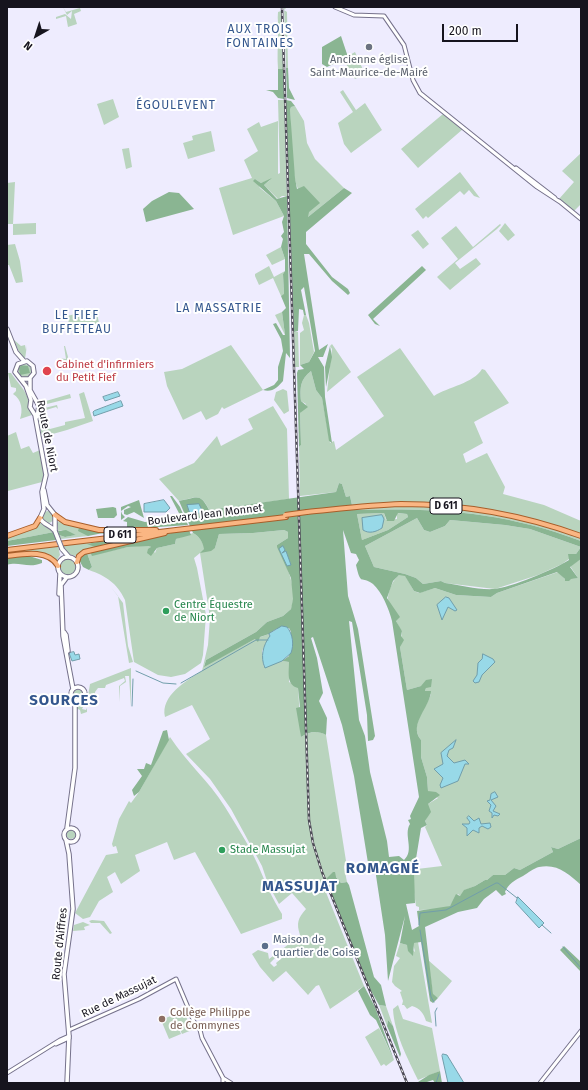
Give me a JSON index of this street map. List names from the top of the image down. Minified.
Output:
{"streets":{"main road":["Route de Niort","D 611","Boulevard Jean Monnet","Route d'Aiffres"],"street":["Rue de Massujat"]},"crossings":[["D 611","Boulevard Jean Monnet"],["Route d'Aiffres","Rue de Massujat"]],"districts":["AUX TROIS FONTAINES","ÉGOULEVENT","LA MASSATRIE","LE FIEF BUFFETEAU","SOURCES","ROMAGNÉ","MASSUJAT"],"places":["Ancienne église Saint-Maurice-de-Mairé","Cabinet d'infirmiers du Petit Fief","Centre Équestre de Niort","Stade Massujat","Maison de quartier de Goise","Collège Philippe de Commynes"],"scale_bar":"200 m","north":"bottom left"}
